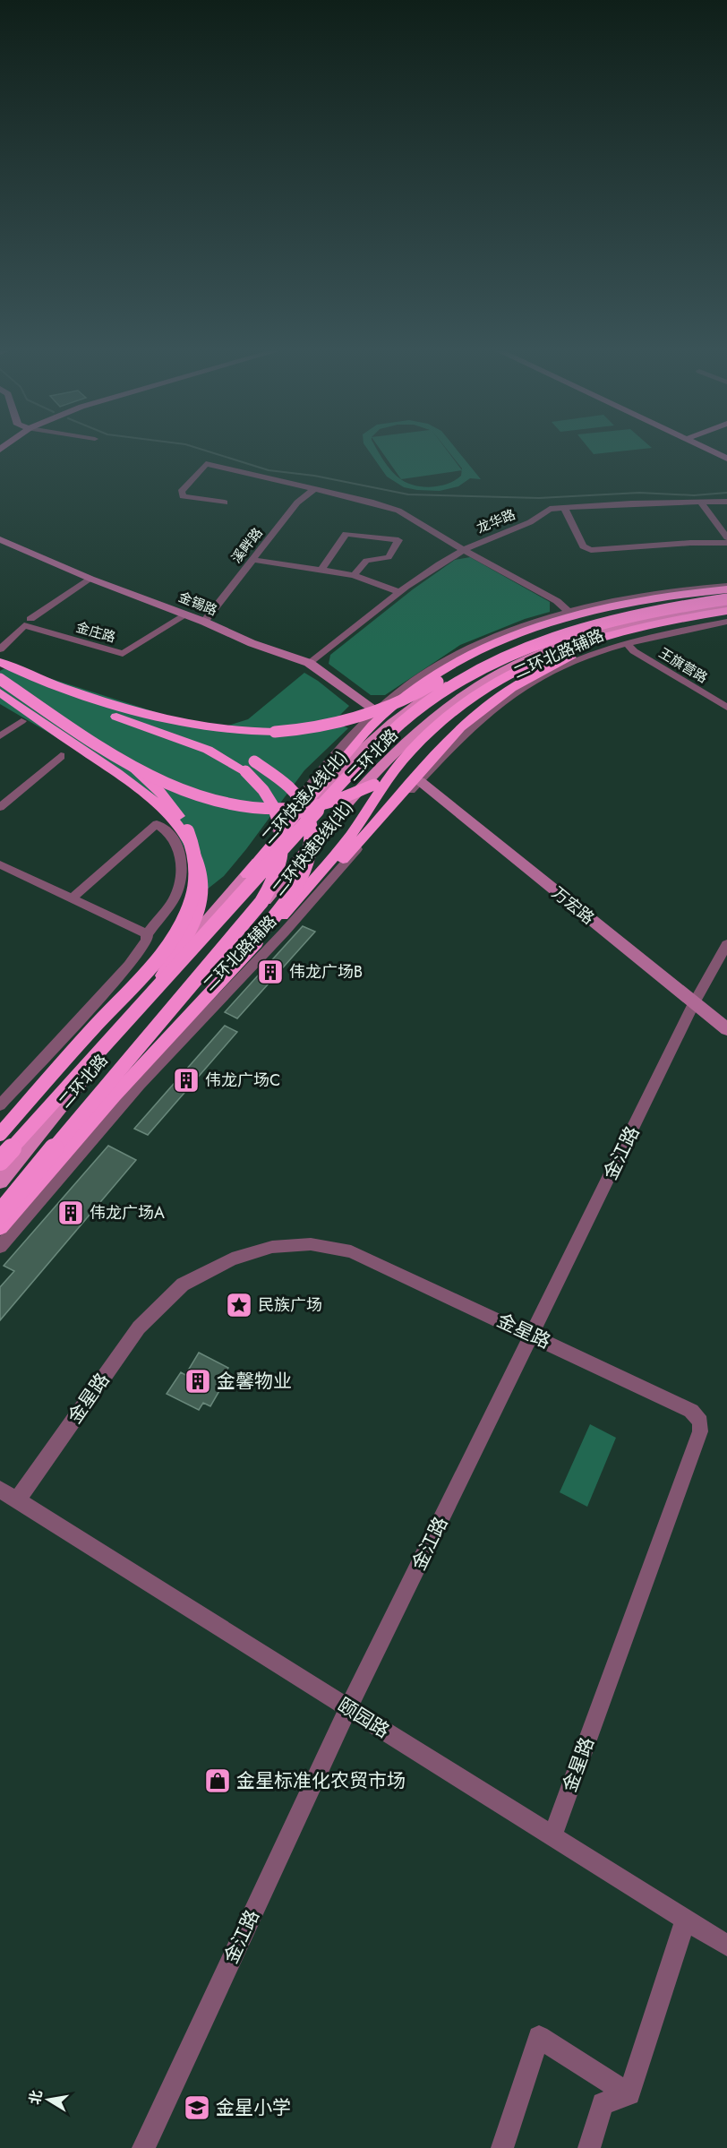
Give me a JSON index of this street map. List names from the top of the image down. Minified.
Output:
{"streets":{"highway":["二环快速A线(北)","二环快速B线(北)"],"main road":["二环北路"],"street":["龙华路","溪畔路","金锡路","金庄路","二环北路辅路","王旗营路","万宏路","金江路","金星路","颐园路"]},"crossings":[["龙华路","金锡路"],["溪畔路","金锡路"],["金锡路","金庄路"],["金锡路","二环北路辅路"],["二环北路辅路","王旗营路"],["二环北路辅路","二环北路"],["二环北路辅路","万宏路"],["万宏路","金江路"],["金江路","金星路"],["金江路","颐园路"],["金星路","颐园路"]],"places":{"building":["伟龙广场B","伟龙广场C","伟龙广场A","金馨物业"],"place":["民族广场"],"shop":["金星标准化农贸市场"],"school or university":["金星小学"]},"north":"left"}
